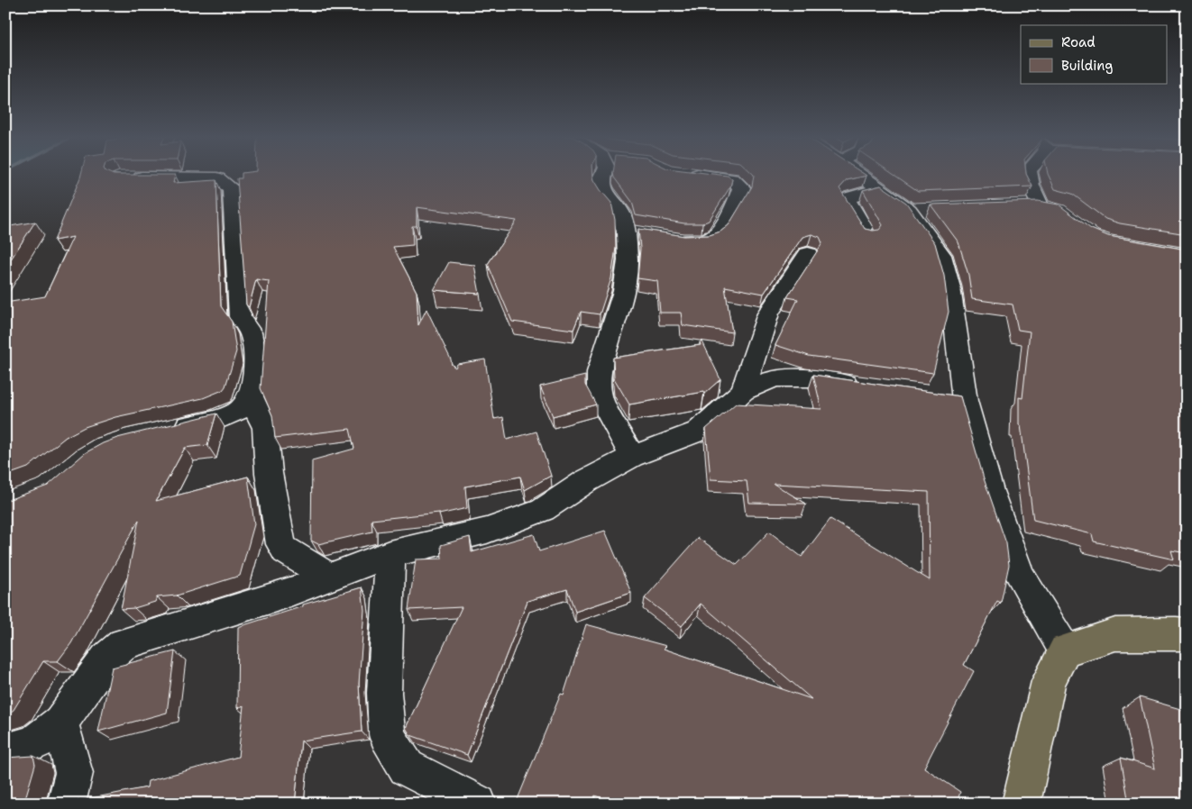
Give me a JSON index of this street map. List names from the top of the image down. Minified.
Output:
{"legend":["Road","Building"]}
